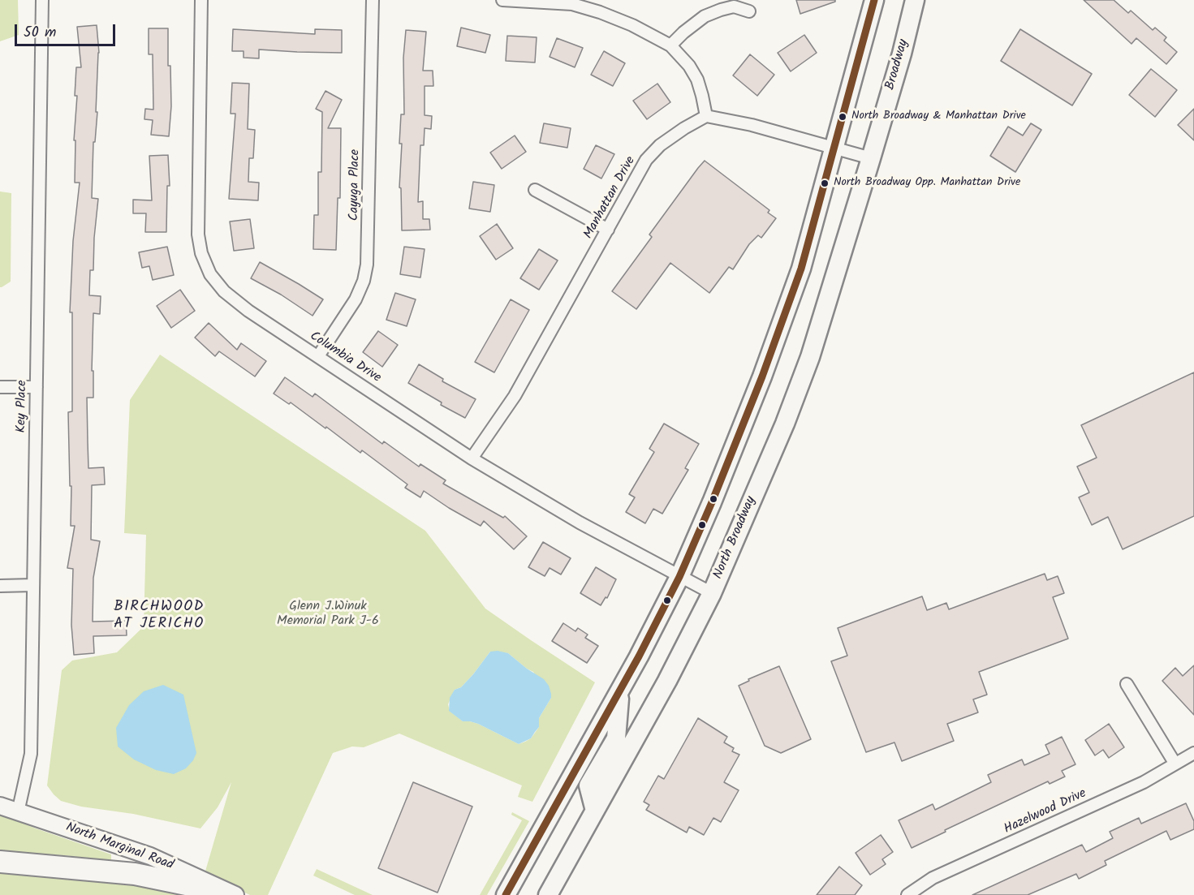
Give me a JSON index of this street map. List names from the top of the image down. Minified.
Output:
{"streets":{"main road":["Broadway","North Broadway","North Marginal Road"],"street":["Cayuga Place","Manhattan Drive","Columbia Drive","Key Place","Hazelwood Drive"]},"crossings":[["Broadway","North Broadway"],["Cayuga Place","Columbia Drive"],["Manhattan Drive","Columbia Drive"],["Columbia Drive","North Broadway"],["Key Place","North Marginal Road"]],"districts":["BIRCHWOOD AT JERICHO"],"parks":["Glenn J.Winuk Memorial Park J-6"],"places":["North Broadway & Manhattan Drive","North Broadway Opp. Manhattan Drive"],"scale_bar":"50 m"}
